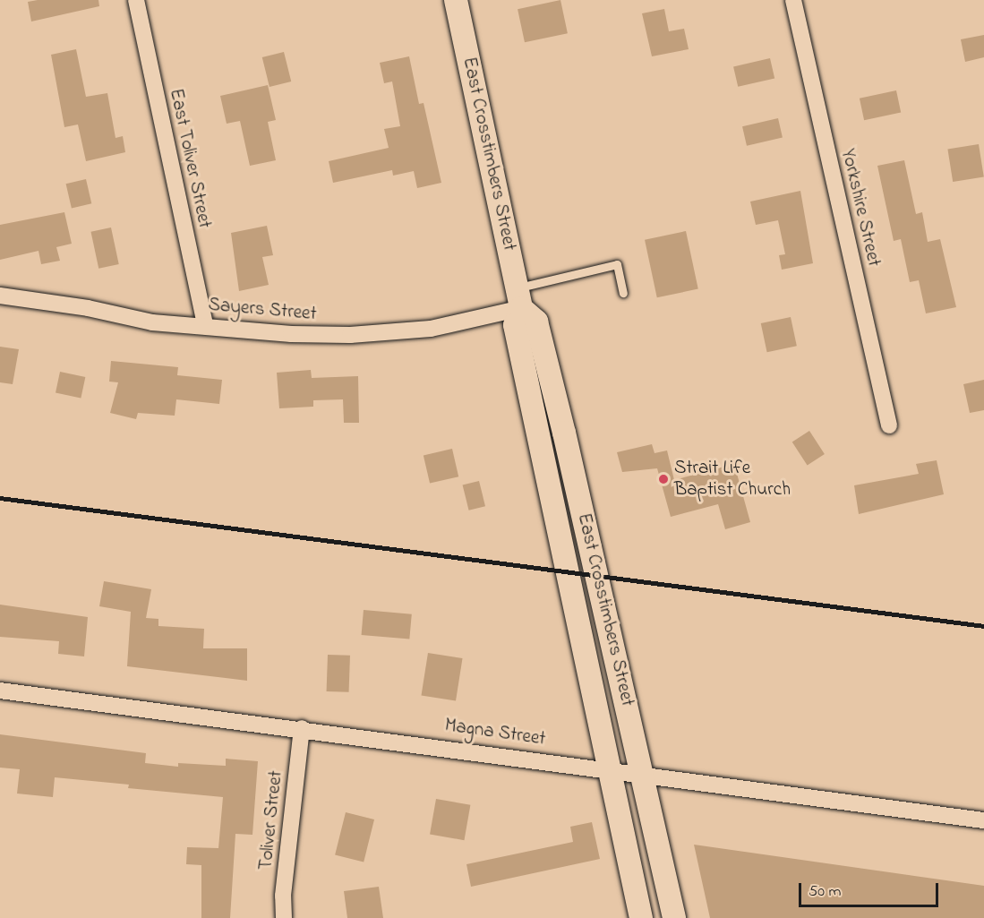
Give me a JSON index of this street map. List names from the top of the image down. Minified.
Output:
{"streets":{"main road":["East Crosstimbers Street"],"street":["East Toliver Street","Yorkshire Street","Sayers Street","Magna Street","Toliver Street"]},"crossings":[["East Crosstimbers Street","Sayers Street"],["East Crosstimbers Street","Magna Street"],["East Toliver Street","Sayers Street"],["Magna Street","Toliver Street"]],"places":["Strait Life Baptist Church"],"scale_bar":"50 m"}
